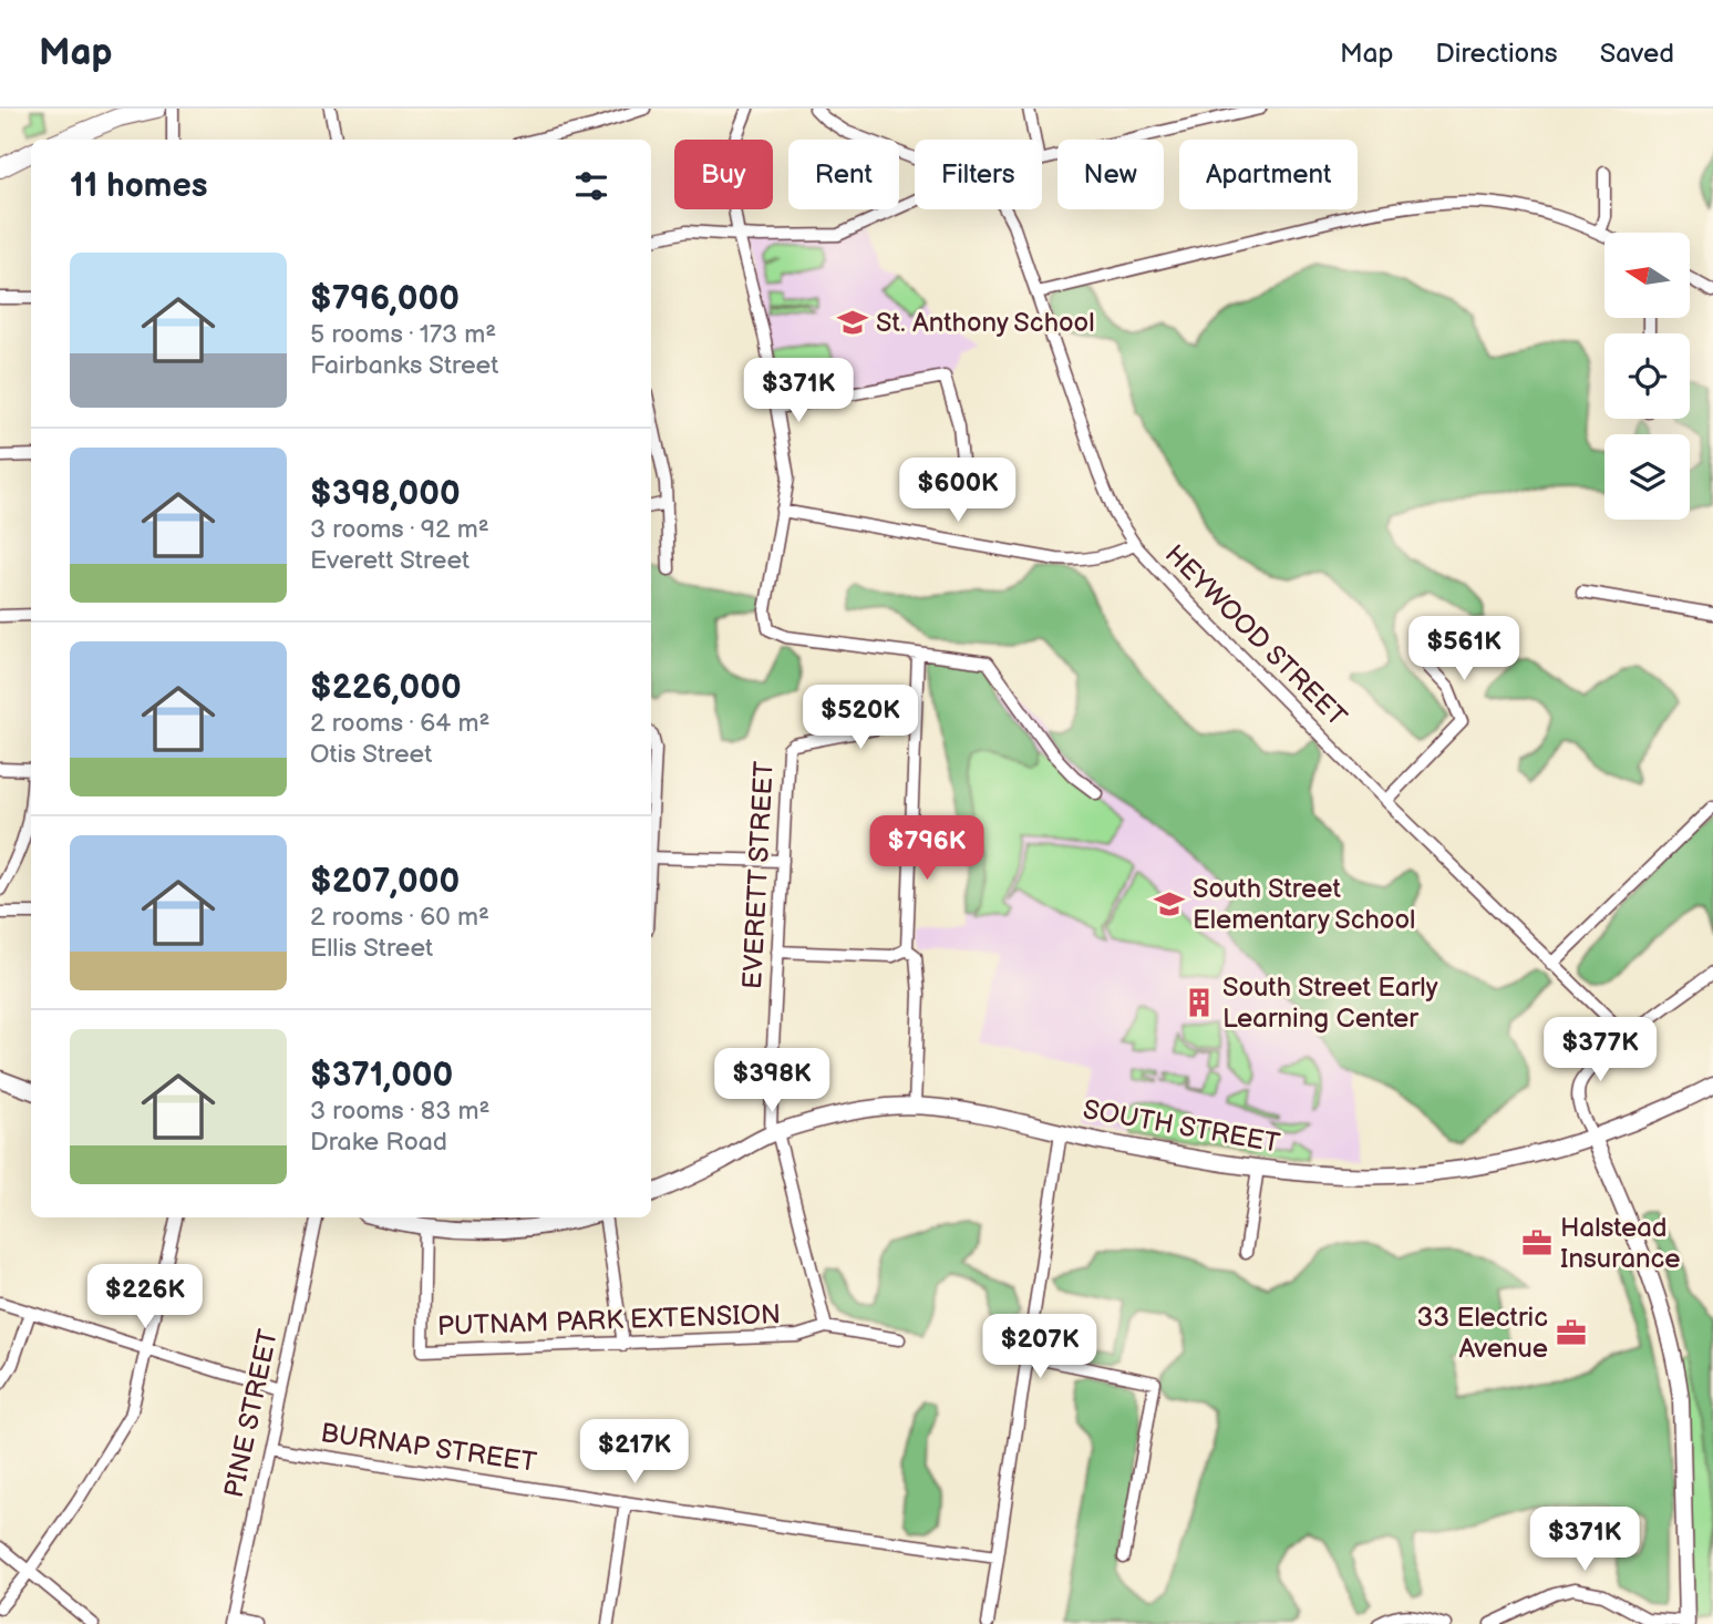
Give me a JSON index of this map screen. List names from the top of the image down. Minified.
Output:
{"streets":{"main road":["SOUTH STREET"],"street":["HEYWOOD STREET","EVERETT STREET","PUTNAM PARK EXTENSION","PINE STREET","BURNAP STREET"]},"crossings":[["EVERETT STREET","SOUTH STREET"],["EVERETT STREET","PUTNAM PARK EXTENSION"],["PINE STREET","BURNAP STREET"]],"places":{"school or university":["St. Anthony School","South Street Elementary School"],"building":["South Street Early Learning Center"],"office":["Halstead Insurance","33 Electric Avenue"]},"north":"left","page":{"header":"Map","nav":["Map","Directions","Saved"],"chip":["Buy","Rent","Filters","New","Apartment"],"heading":"11 homes","list":[{"name":"$796,000","note":"5 rooms · 173 m² · Fairbanks Street"},{"name":"$398,000","note":"3 rooms · 92 m² · Everett Street"},{"name":"$226,000","note":"2 rooms · 64 m² · Otis Street"},{"name":"$207,000","note":"2 rooms · 60 m² · Ellis Street"},{"name":"$371,000","note":"3 rooms · 83 m² · Drake Road"}],"price":["$371K","$600K","$561K","$520K","$796K","$377K","$398K","$226K","$207K","$217K","$371K"]}}
